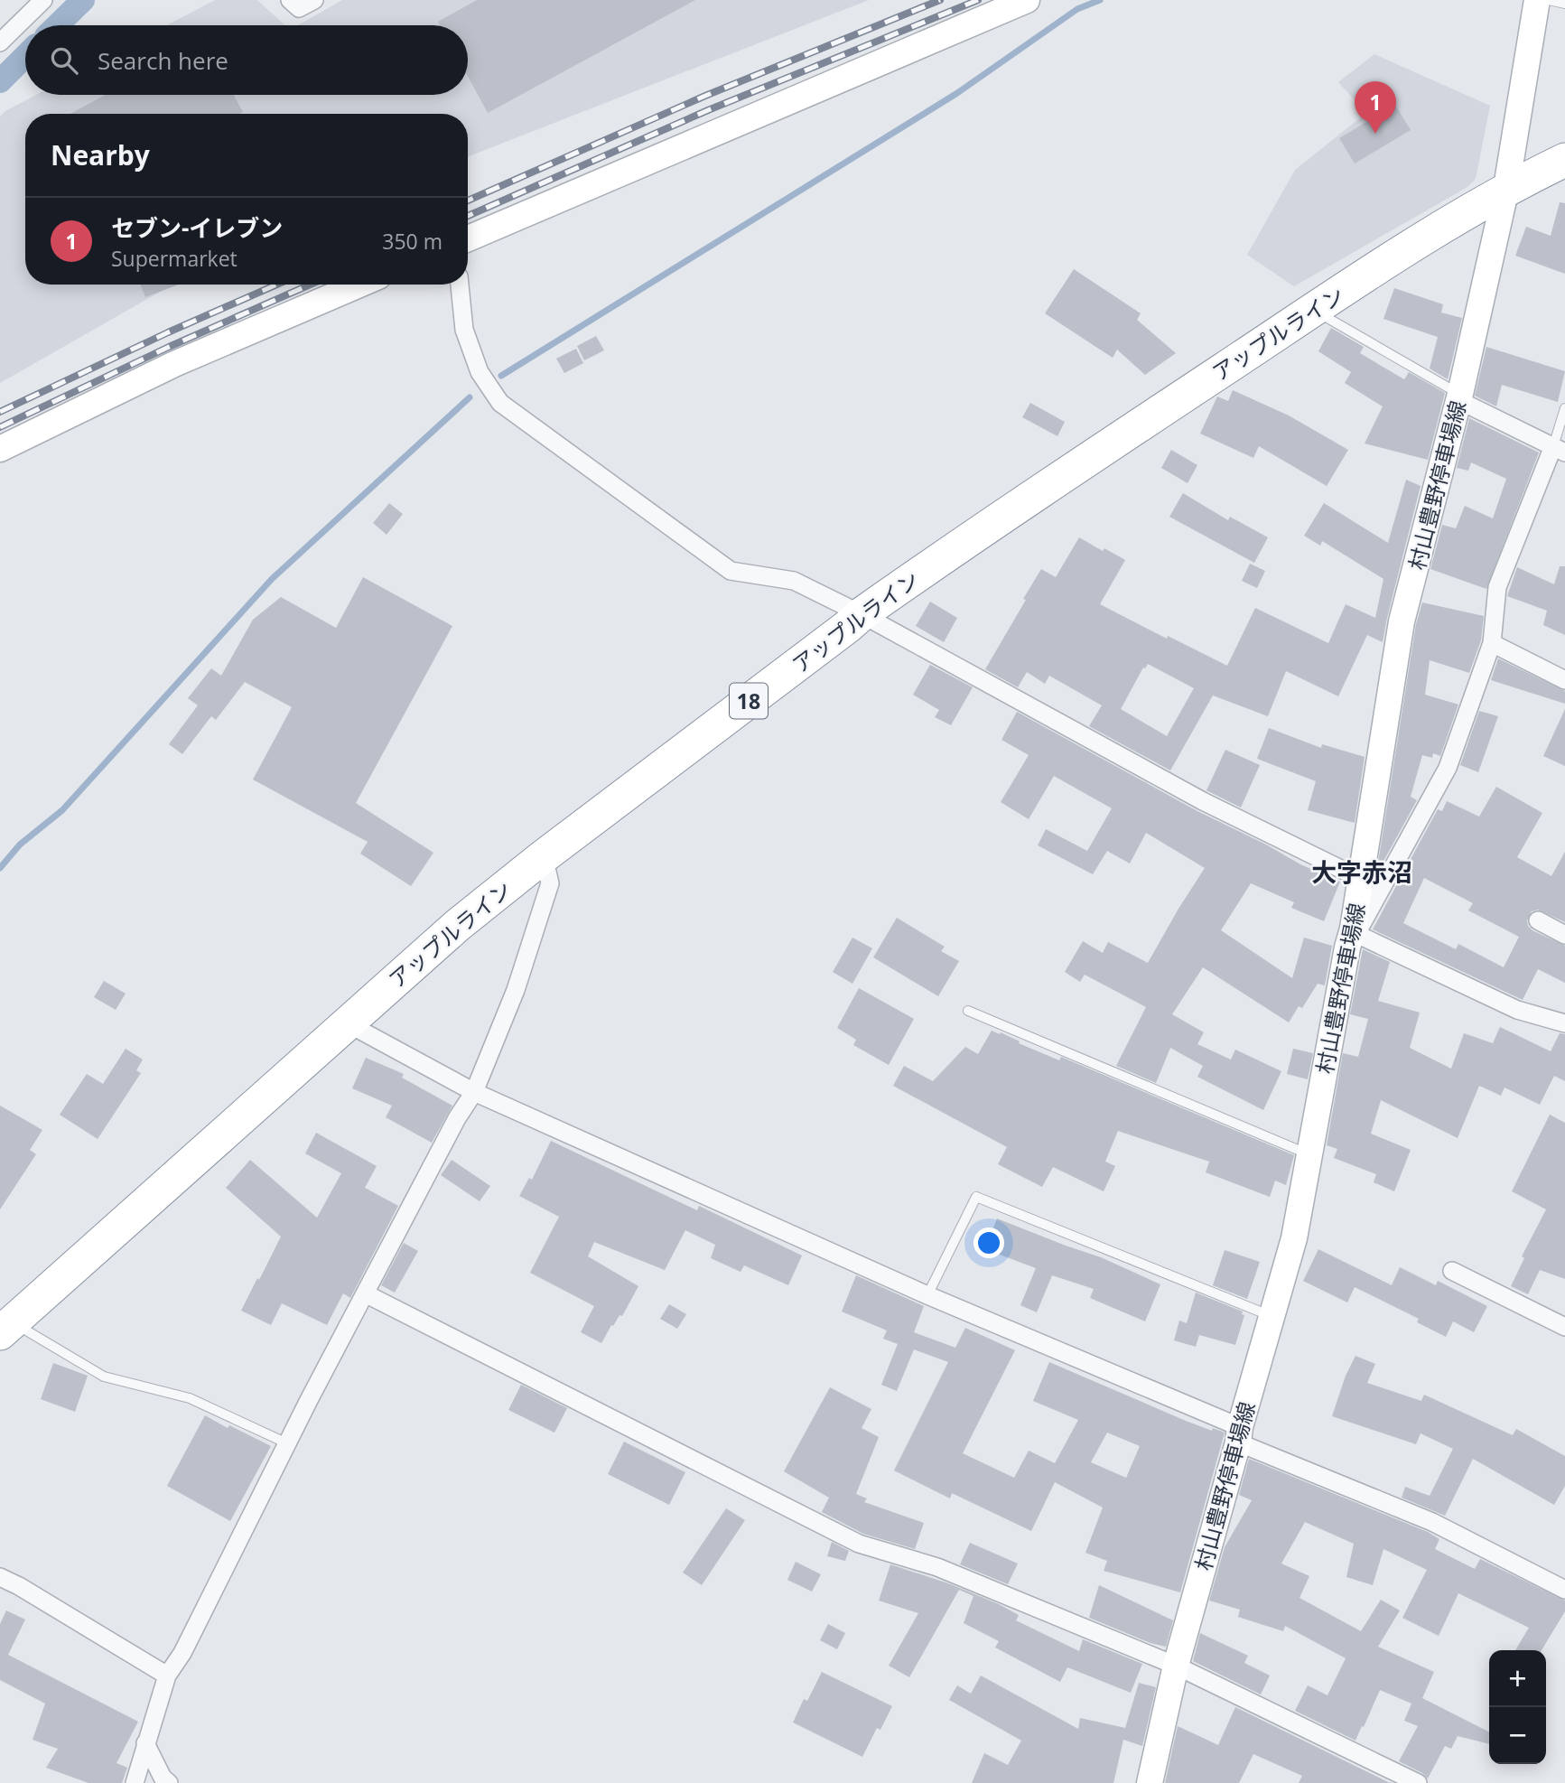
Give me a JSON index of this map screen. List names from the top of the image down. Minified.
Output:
{"streets":{"highway":["アップルライン","18"],"main road":["村山豊野停車場線"]},"crossings":[["アップルライン","村山豊野停車場線"]],"districts":["大字赤沼"],"page":{"search":"Search here","pins":"1","heading":"Nearby","list":[{"mark":"1","name":"セブン-イレブン","note":"Supermarket","value":"350 m"}],"map_buttons":["+","−"]}}
